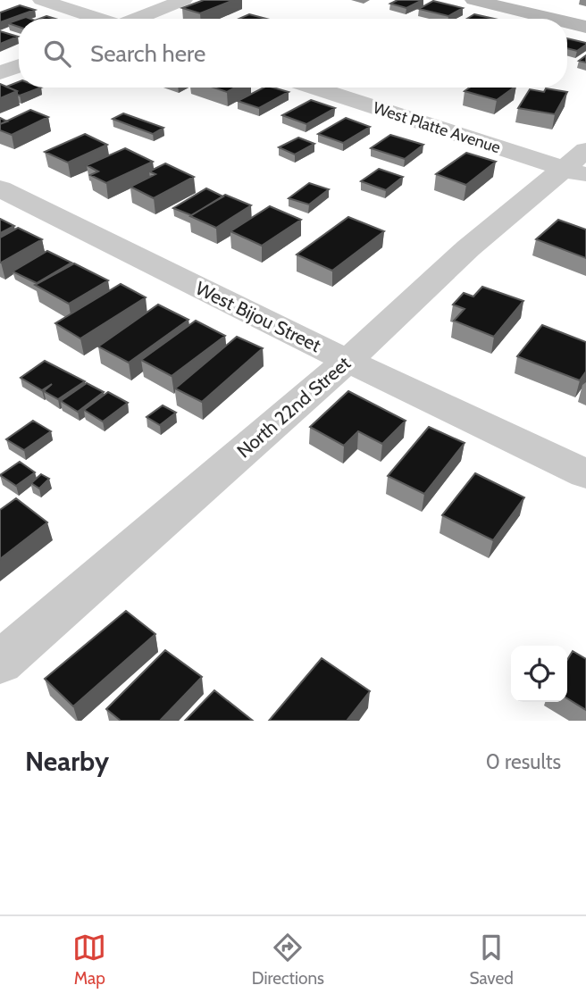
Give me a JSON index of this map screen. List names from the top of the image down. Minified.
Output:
{"streets":{"street":["West Platte Avenue","West Bijou Street","North 22nd Street"]},"crossings":[["West Platte Avenue","North 22nd Street"],["West Bijou Street","North 22nd Street"]],"page":{"search":"Search here","heading":["Nearby","0 results"],"nav":["Map","Directions","Saved"]}}
